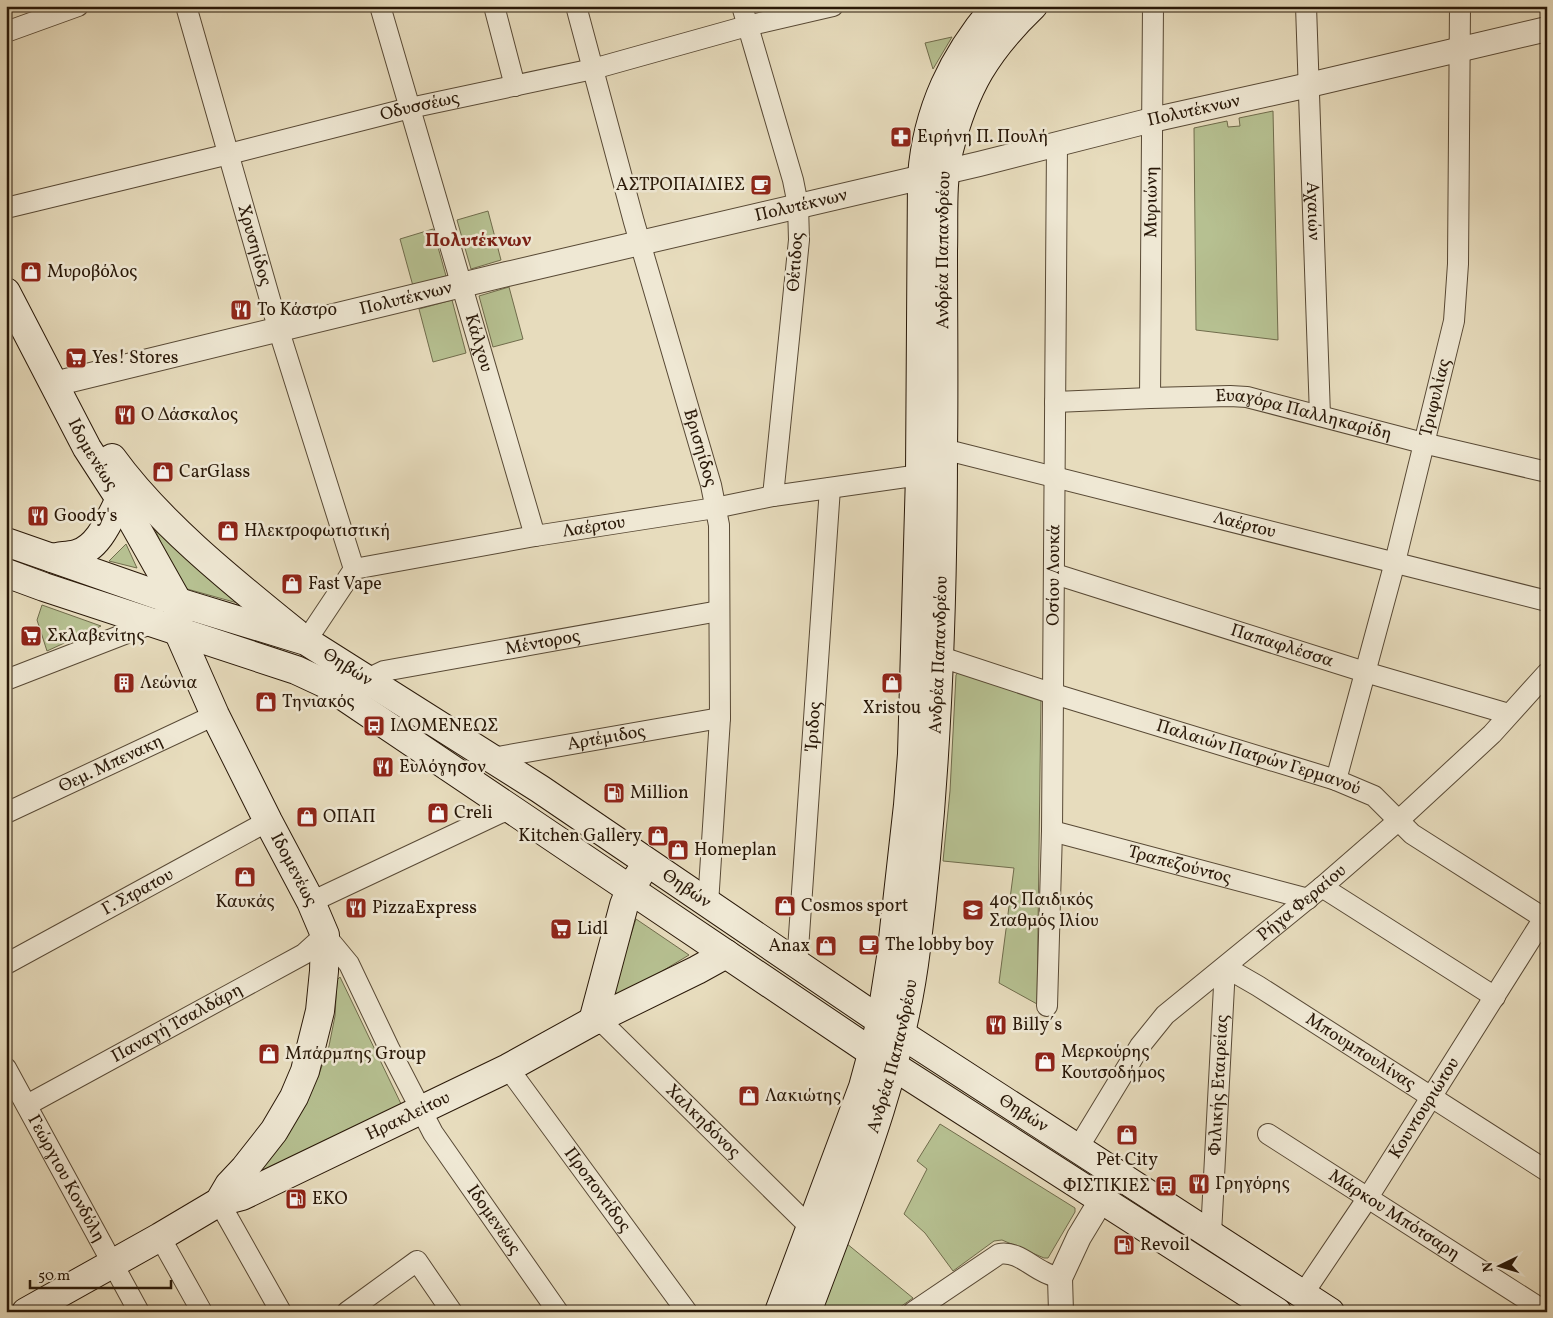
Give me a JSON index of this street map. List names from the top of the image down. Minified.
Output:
{"streets":{"main road":["Ανδρέα Παπανδρέου","Ιδομενέως","Θηβών","Ηρακλείτου"],"street":["Οδυσσέως","Πολυτέκνων","Μυριώνη","Αχαιών","Χρυσηίδος","Θέτιδος","Κάλχου","Τριφυλίας","Ευαγόρα Παλληκαρίδη","Βρισηίδος","Λαέρτου","Οσίου Λουκά","Μέντορος","Παπαφλέσσα","Ίριδος","Αρτέμιδος","Παλαιών Πατρών Γερμανού","Θεμ. Μπενακη","Τραπεζούντος","Γ. Στρατου","Ρήγα Φεραίου","Παναγή Τσαλδάρη","Μπουμπουλίνας","Φιλικής Εταιρείας","Κουντουριώτου","Χαλκηδόνος","Γεώργιου Κονδύλη","Προποντίδος","Μάρκου Μπότσαρη"]},"crossings":[["Οδυσσέως","Χρυσηίδος"],["Οδυσσέως","Θέτιδος"],["Οδυσσέως","Κάλχου"],["Οδυσσέως","Βρισηίδος"],["Πολυτέκνων","Μυριώνη"],["Πολυτέκνων","Αχαιών"],["Πολυτέκνων","Χρυσηίδος"],["Πολυτέκνων","Ανδρέα Παπανδρέου"],["Πολυτέκνων","Θέτιδος"],["Πολυτέκνων","Κάλχου"],["Πολυτέκνων","Τριφυλίας"],["Πολυτέκνων","Βρισηίδος"],["Πολυτέκνων","Ιδομενέως"],["Πολυτέκνων","Οσίου Λουκά"],["Μυριώνη","Ευαγόρα Παλληκαρίδη"],["Αχαιών","Ευαγόρα Παλληκαρίδη"],["Χρυσηίδος","Λαέρτου"],["Ανδρέα Παπανδρέου","Λαέρτου"],["Ανδρέα Παπανδρέου","Θηβών"],["Ανδρέα Παπανδρέου","Παλαιών Πατρών Γερμανού"],["Ανδρέα Παπανδρέου","Χαλκηδόνος"],["Θέτιδος","Λαέρτου"],["Κάλχου","Λαέρτου"],["Τριφυλίας","Ευαγόρα Παλληκαρίδη"],["Τριφυλίας","Λαέρτου"],["Τριφυλίας","Παπαφλέσσα"],["Τριφυλίας","Παλαιών Πατρών Γερμανού"],["Ευαγόρα Παλληκαρίδη","Οσίου Λουκά"],["Βρισηίδος","Λαέρτου"],["Βρισηίδος","Μέντορος"],["Βρισηίδος","Θηβών"],["Βρισηίδος","Αρτέμιδος"],["Ιδομενέως","Θηβών"],["Ιδομενέως","Θεμ. Μπενακη"],["Ιδομενέως","Γ. Στρατου"],["Ιδομενέως","Παναγή Τσαλδάρη"],["Ιδομενέως","Ηρακλείτου"],["Λαέρτου","Οσίου Λουκά"],["Λαέρτου","Ίριδος"],["Οσίου Λουκά","Παπαφλέσσα"],["Οσίου Λουκά","Παλαιών Πατρών Γερμανού"],["Οσίου Λουκά","Τραπεζούντος"],["Μέντορος","Θηβών"],["Παπαφλέσσα","Ρήγα Φεραίου"],["Θηβών","Ίριδος"],["Θηβών","Αρτέμιδος"],["Θηβών","Ρήγα Φεραίου"],["Θηβών","Φιλικής Εταιρείας"],["Θηβών","Κουντουριώτου"],["Θηβών","Ηρακλείτου"],["Παλαιών Πατρών Γερμανού","Ρήγα Φεραίου"],["Παλαιών Πατρών Γερμανού","Κουντουριώτου"],["Τραπεζούντος","Ρήγα Φεραίου"],["Τραπεζούντος","Κουντουριώτου"],["Ρήγα Φεραίου","Μπουμπουλίνας"],["Ρήγα Φεραίου","Φιλικής Εταιρείας"],["Παναγή Τσαλδάρη","Γεώργιου Κονδύλη"],["Μπουμπουλίνας","Φιλικής Εταιρείας"],["Μπουμπουλίνας","Κουντουριώτου"],["Κουντουριώτου","Μάρκου Μπότσαρη"],["Ηρακλείτου","Χαλκηδόνος"],["Ηρακλείτου","Προποντίδος"]],"districts":["Πολυτέκνων"],"places":{"pharmacy":["Ειρήνη Π. Πουλή"],"cafe":["ΑΣΤΡΟΠΑΙΔΙΕΣ","The lobby boy"],"shop":["Μυροβόλος","CarGlass","Ηλεκτροφωτιστική","Fast Vape","Xristou","Τηνιακός","Creli","ΟΠΑΠ","Kitchen Gallery","Homeplan","Καυκάς","Cosmos sport","Anax","Μπάρμπης Group","Μερκούρης Κουτσοδήμος","Λακιώτης","Pet City"],"restaurant":["Το Κάστρο","Ο Δάσκαλος","Goody's","Ευλόγησον","PizzaExpress","Billy´s","Γρηγόρης"],"supermarket":["Yes! Stores","Σκλαβενίτης","Lidl"],"building":["Λεώνια"],"bus stop":["ΙΔΟΜΕΝΕΩΣ","ΦΙΣΤΙΚΙΕΣ"],"fuel station":["Million","ΕΚΟ","Revoil"],"school or university":["4ος Παιδικός Σταθμός Ιλίου"]},"scale_bar":"50 m","north":"left"}
